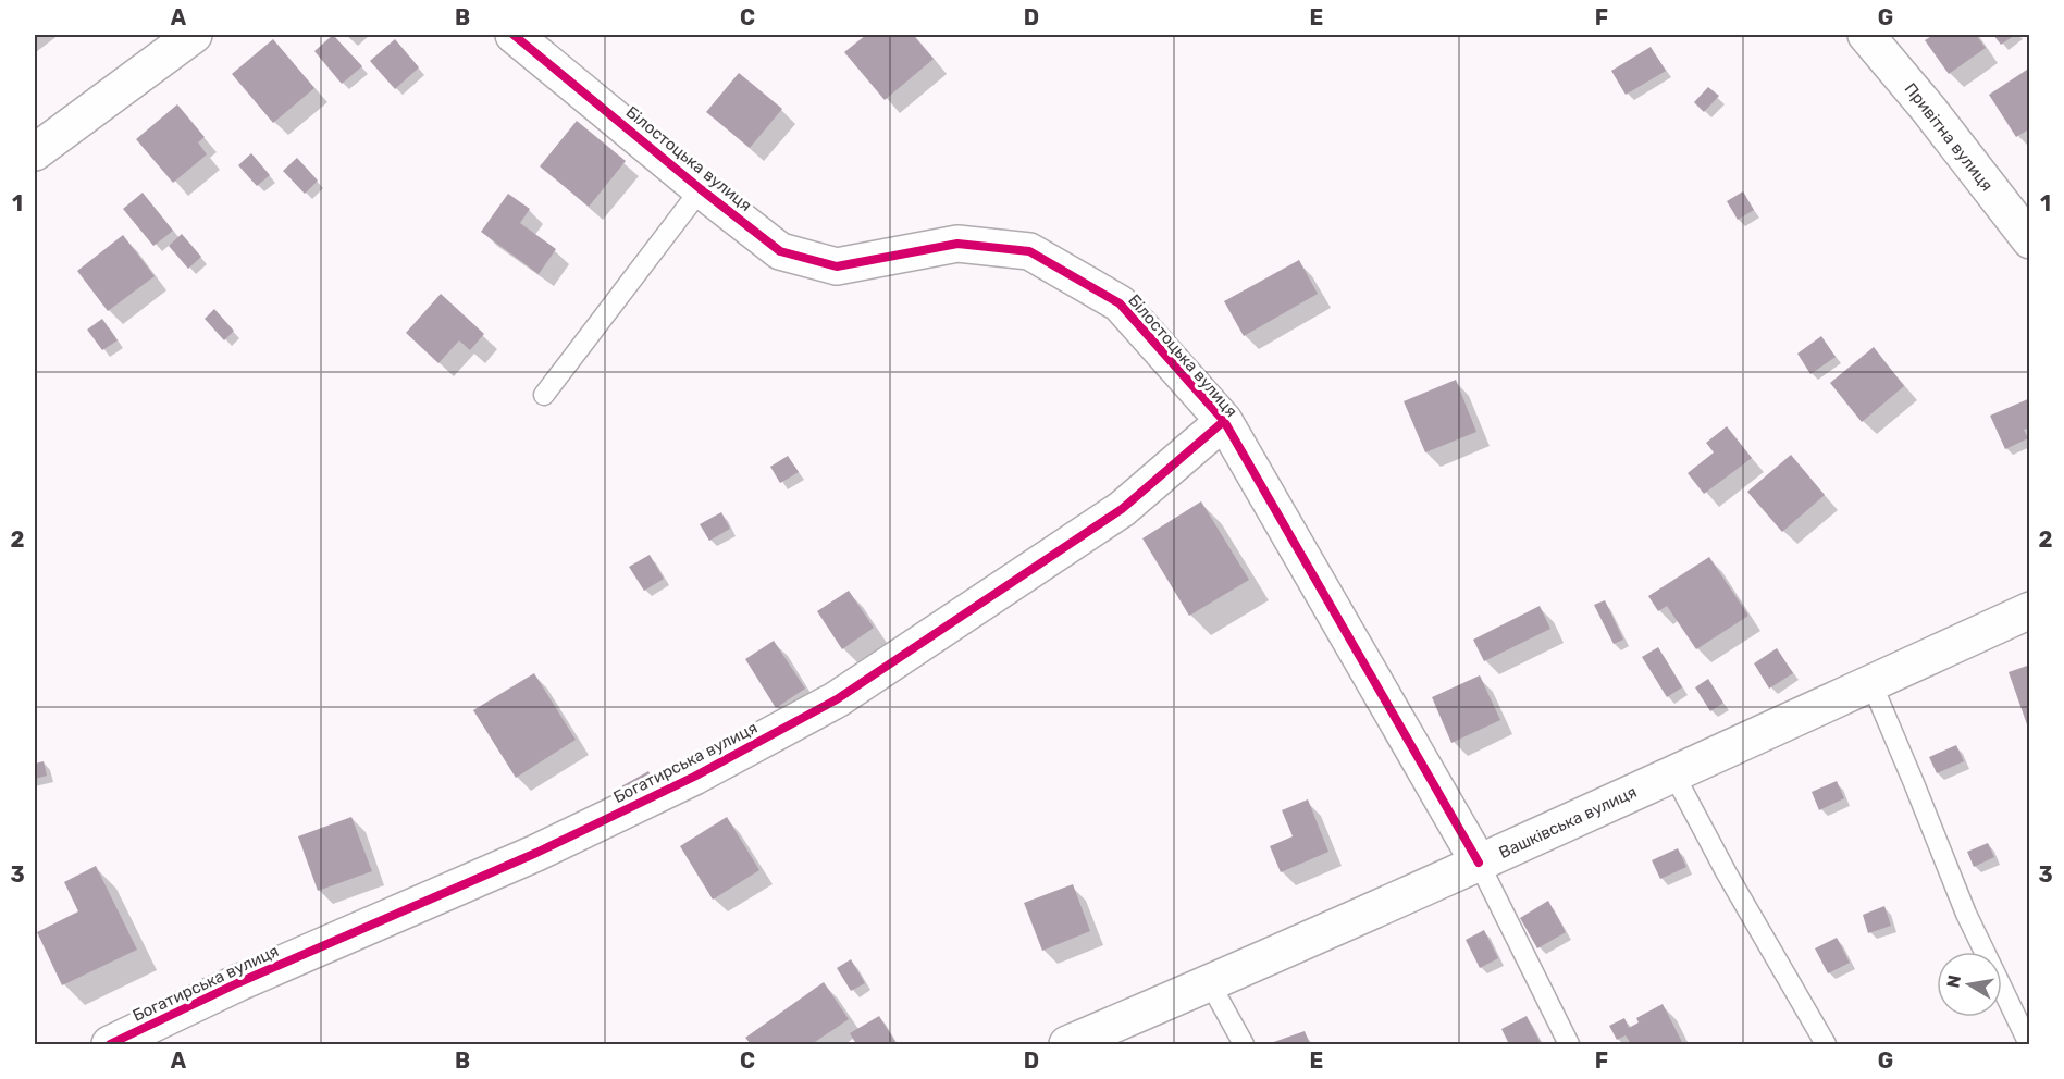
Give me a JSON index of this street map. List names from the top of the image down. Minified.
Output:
{"streets":{"street":["Привітна вулиця","Білостоцька вулиця","Богатирська вулиця","Вашківська вулиця"]},"crossings":[["Білостоцька вулиця","Богатирська вулиця"],["Білостоцька вулиця","Вашківська вулиця"]],"north":"left","grid":{"columns":["A","B","C","D","E","F","G"],"rows":["1","2","3"]}}
